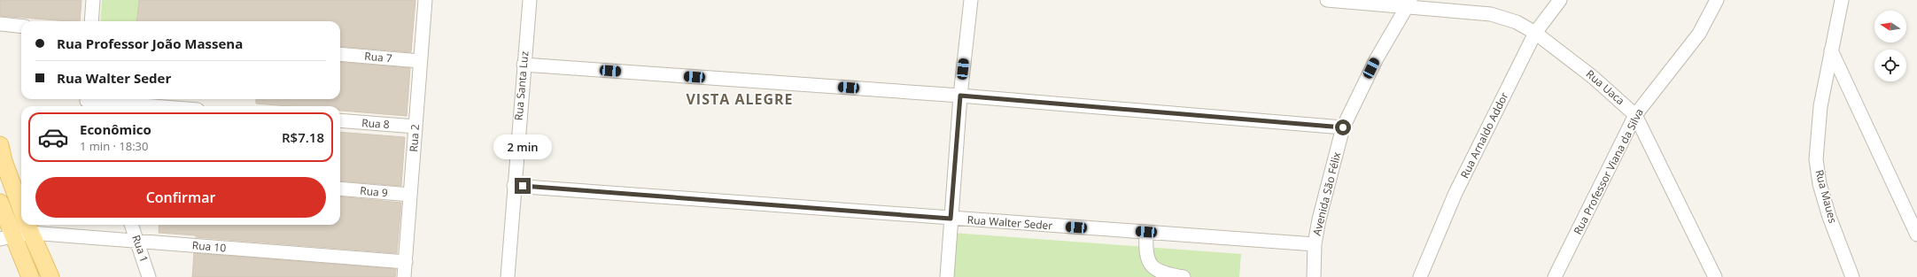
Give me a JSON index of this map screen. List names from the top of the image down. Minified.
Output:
{"streets":{"street":["Rua 7","Rua Santa Luz","Rua Uaca","Rua 8","Rua Arnaldo Addor","Rua 2","Rua Professor Viana da Silva","Rua 9","Avenida São Félix","Rua Maues","Rua Walter Seder","Rua 10","Rua 1"]},"crossings":[["Rua 7","Rua 2"],["Rua Santa Luz","Rua Walter Seder"],["Rua Uaca","Rua Arnaldo Addor"],["Rua Uaca","Rua Professor Viana da Silva"],["Rua Uaca","Avenida São Félix"],["Rua 8","Rua 2"],["Rua 2","Rua 9"],["Rua 2","Rua 10"],["Avenida São Félix","Rua Walter Seder"],["Rua 10","Rua 1"]],"districts":["VISTA ALEGRE"],"north":"left","page":{"banner":["Rua Professor João Massena","Rua Walter Seder"],"list":[{"name":"Econômico","note":"1 min · 18:30","value":"R$7.18"}],"bubble":"2 min","buttons":"Confirmar"}}
